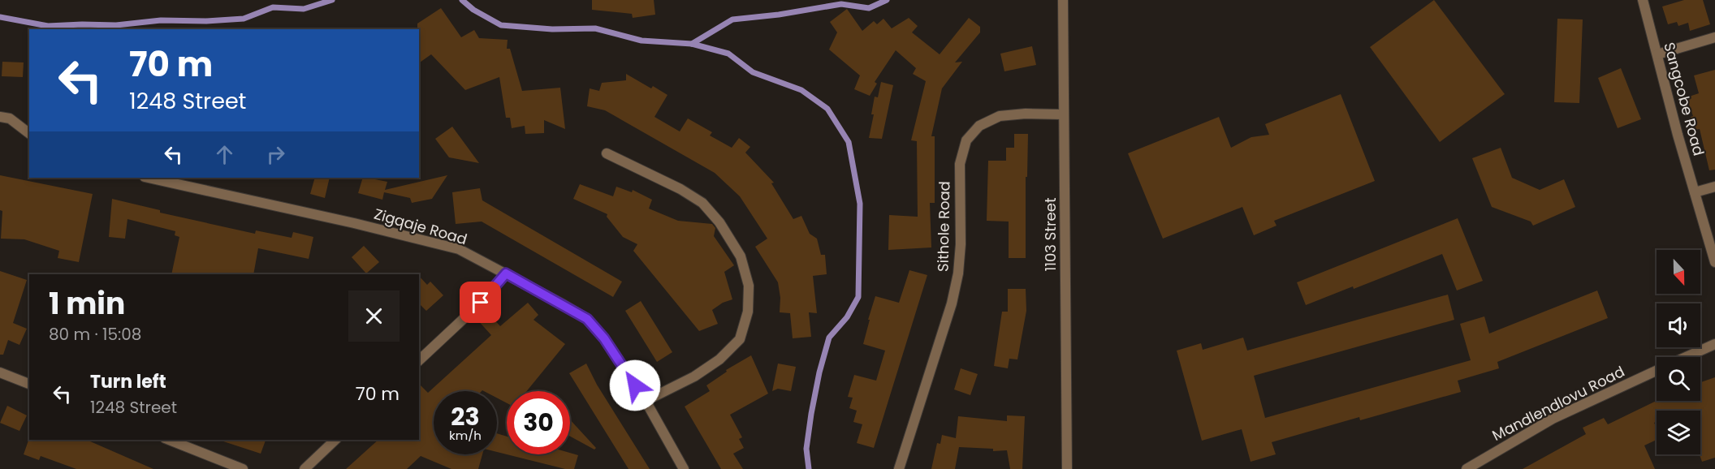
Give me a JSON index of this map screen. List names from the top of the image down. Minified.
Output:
{"streets":{"street":["Sangcobe Road","Zigqaje Road","Sithole Road","1103 Street","Mandlendlovu Road"]},"crossings":[["Sithole Road","1103 Street"]],"north":"bottom","page":{"turn":["70 m","1248 Street"],"heading":["1 min","80 m · 15:08"],"list":[{"name":"Turn left","note":"1248 Street","value":"70 m"}],"speed":"23 km/h","limit":"30"}}
